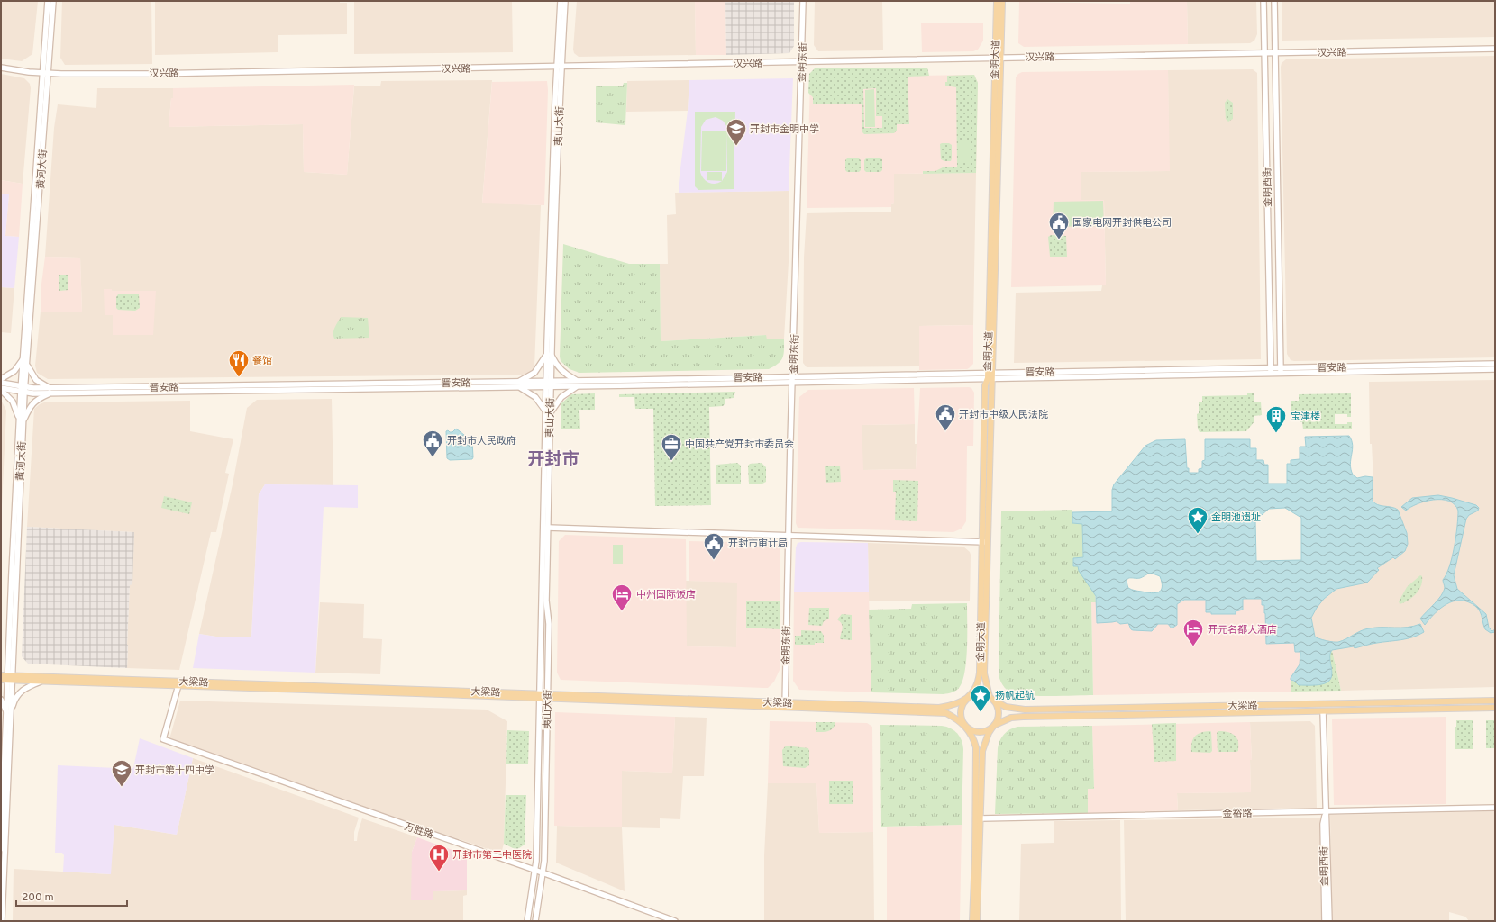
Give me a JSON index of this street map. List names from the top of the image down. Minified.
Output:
{"streets":{"main road":["金明大道","大梁路"],"street":["汉兴路","金明东街","夷山大街","黄河大街","金明西街","晋安路","金裕路","万胜路"]},"crossings":[["汉兴路","金明大道"],["汉兴路","金明东街"],["汉兴路","夷山大街"],["汉兴路","黄河大街"],["汉兴路","金明西街"],["金明大道","晋安路"],["金明大道","大梁路"],["金明东街","晋安路"],["金明东街","大梁路"],["夷山大街","晋安路"],["夷山大街","大梁路"],["夷山大街","万胜路"],["黄河大街","晋安路"],["黄河大街","大梁路"],["金明西街","晋安路"],["金明西街","大梁路"],["金明西街","金裕路"],["大梁路","万胜路"]],"districts":["开封市"],"places":{"school or university":["开封市金明中学","开封市第十四中学"],"public building":["国家电网开封供电公司","开封市中级人民法院","开封市人民政府","开封市审计局"],"restaurant":["餐馆"],"building":["宝津楼"],"office":["中国共产党开封市委员会"],"place":["金明池遗址","扬帆起航"],"hotel":["中州国际饭店","开元名都大酒店"],"hospital":["开封市第二中医院"]},"scale_bar":"200 m"}
